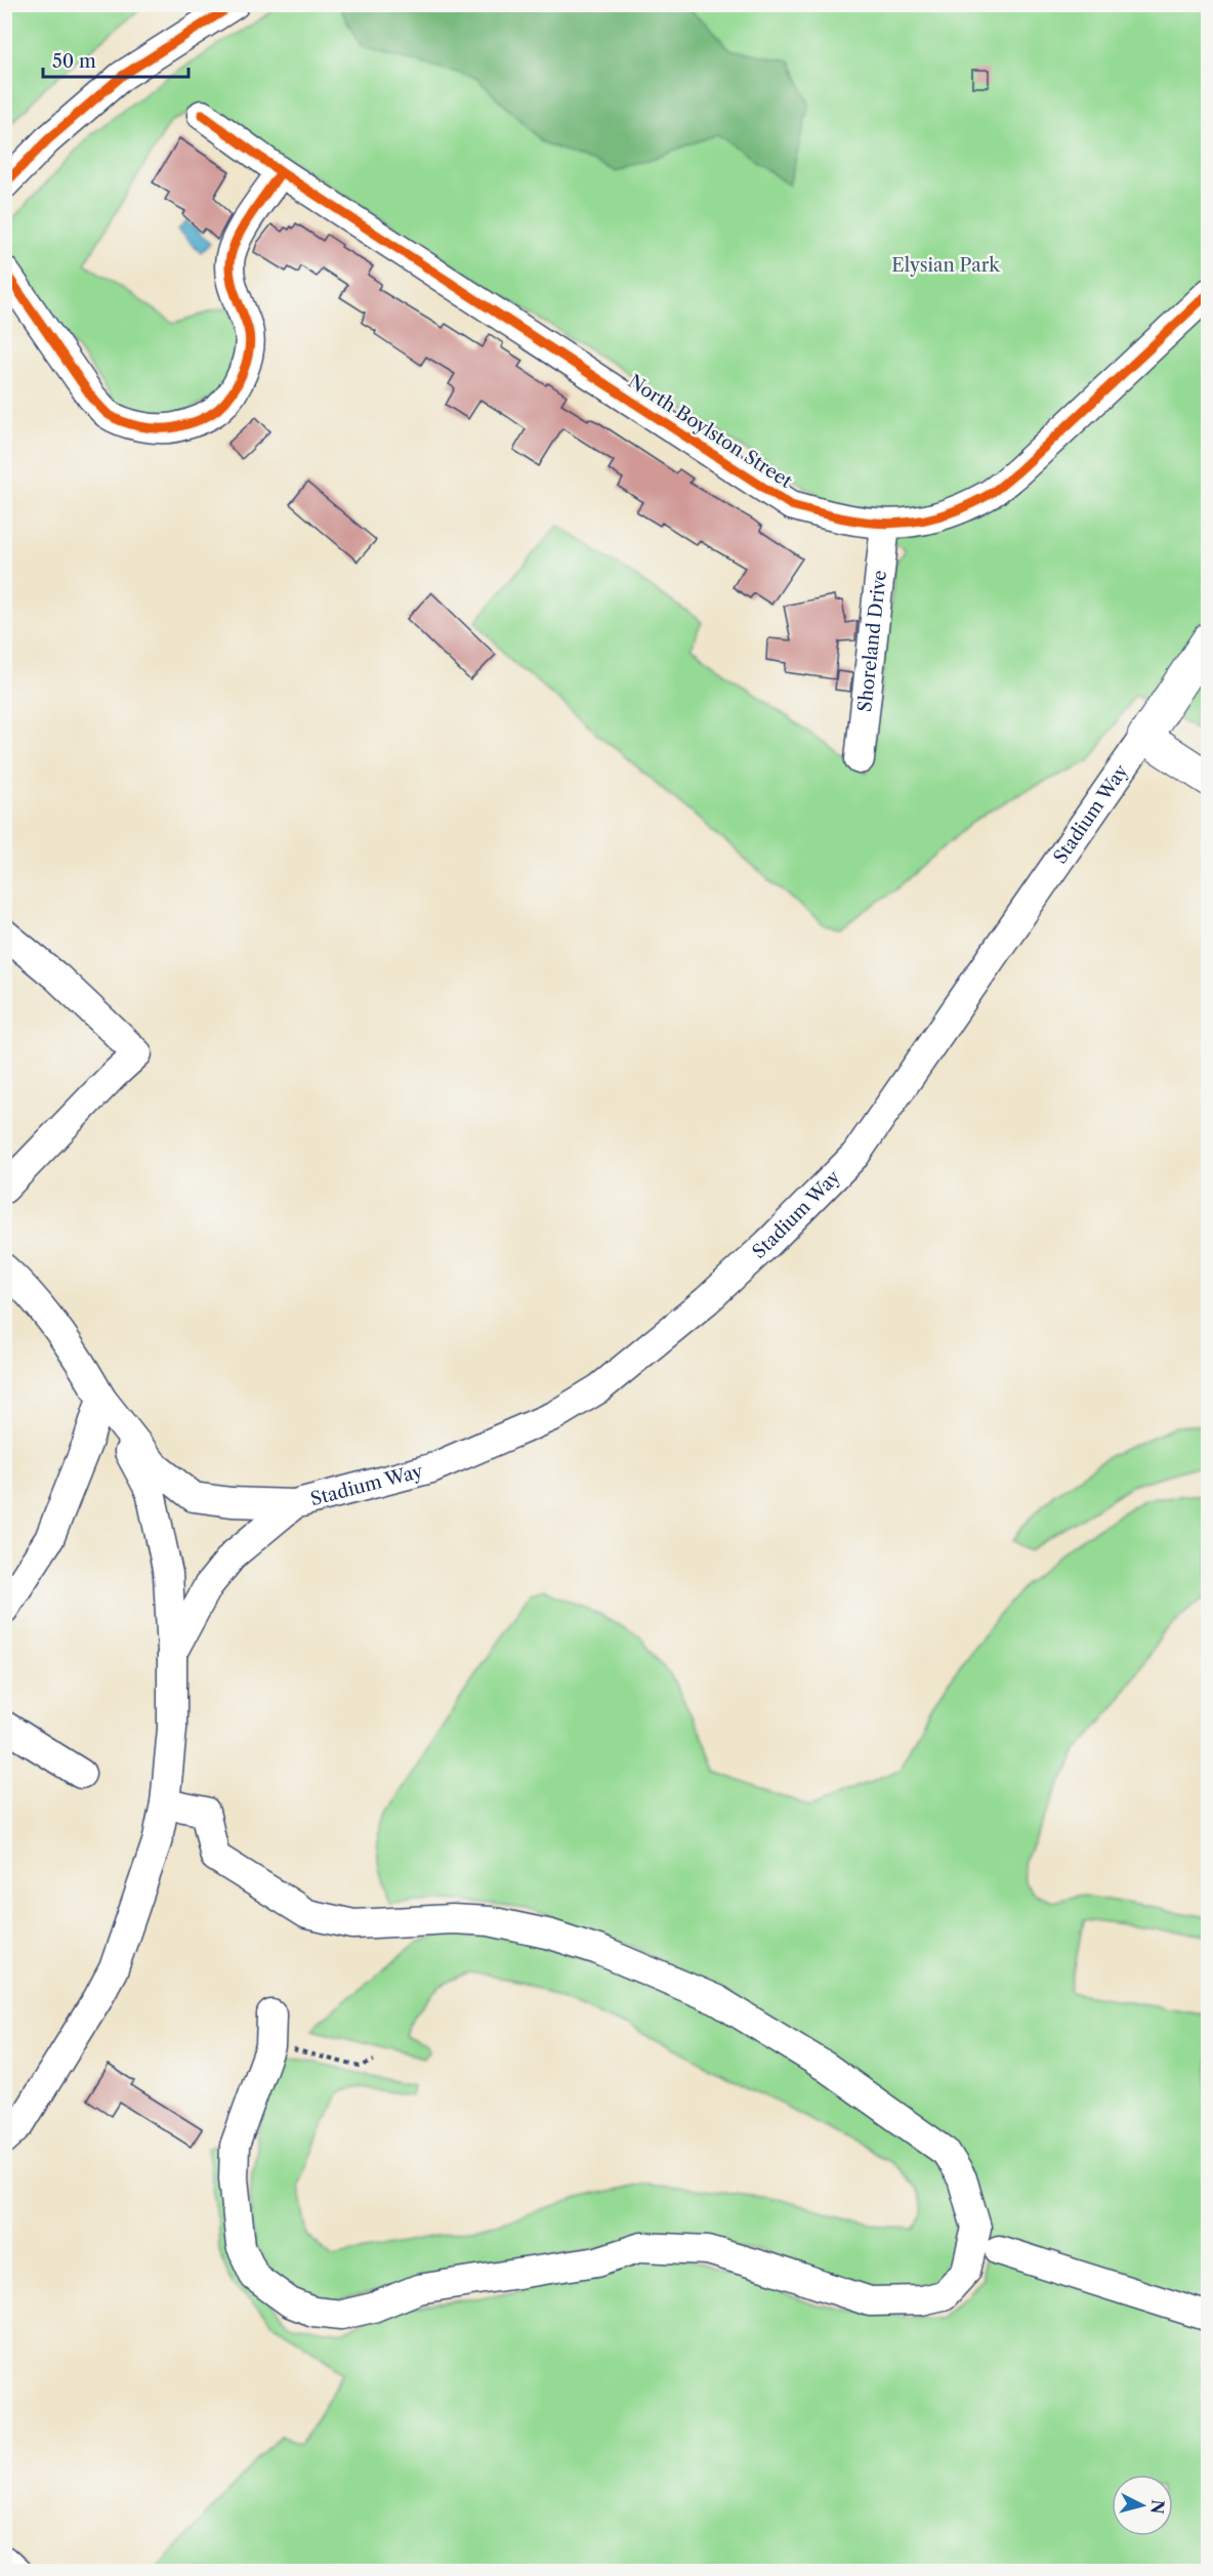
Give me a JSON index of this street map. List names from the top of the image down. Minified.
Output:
{"streets":{"street":["North Boylston Street","Shoreland Drive","Stadium Way"]},"crossings":[["North Boylston Street","Shoreland Drive"]],"parks":["Elysian Park"],"scale_bar":"50 m","north":"right"}
